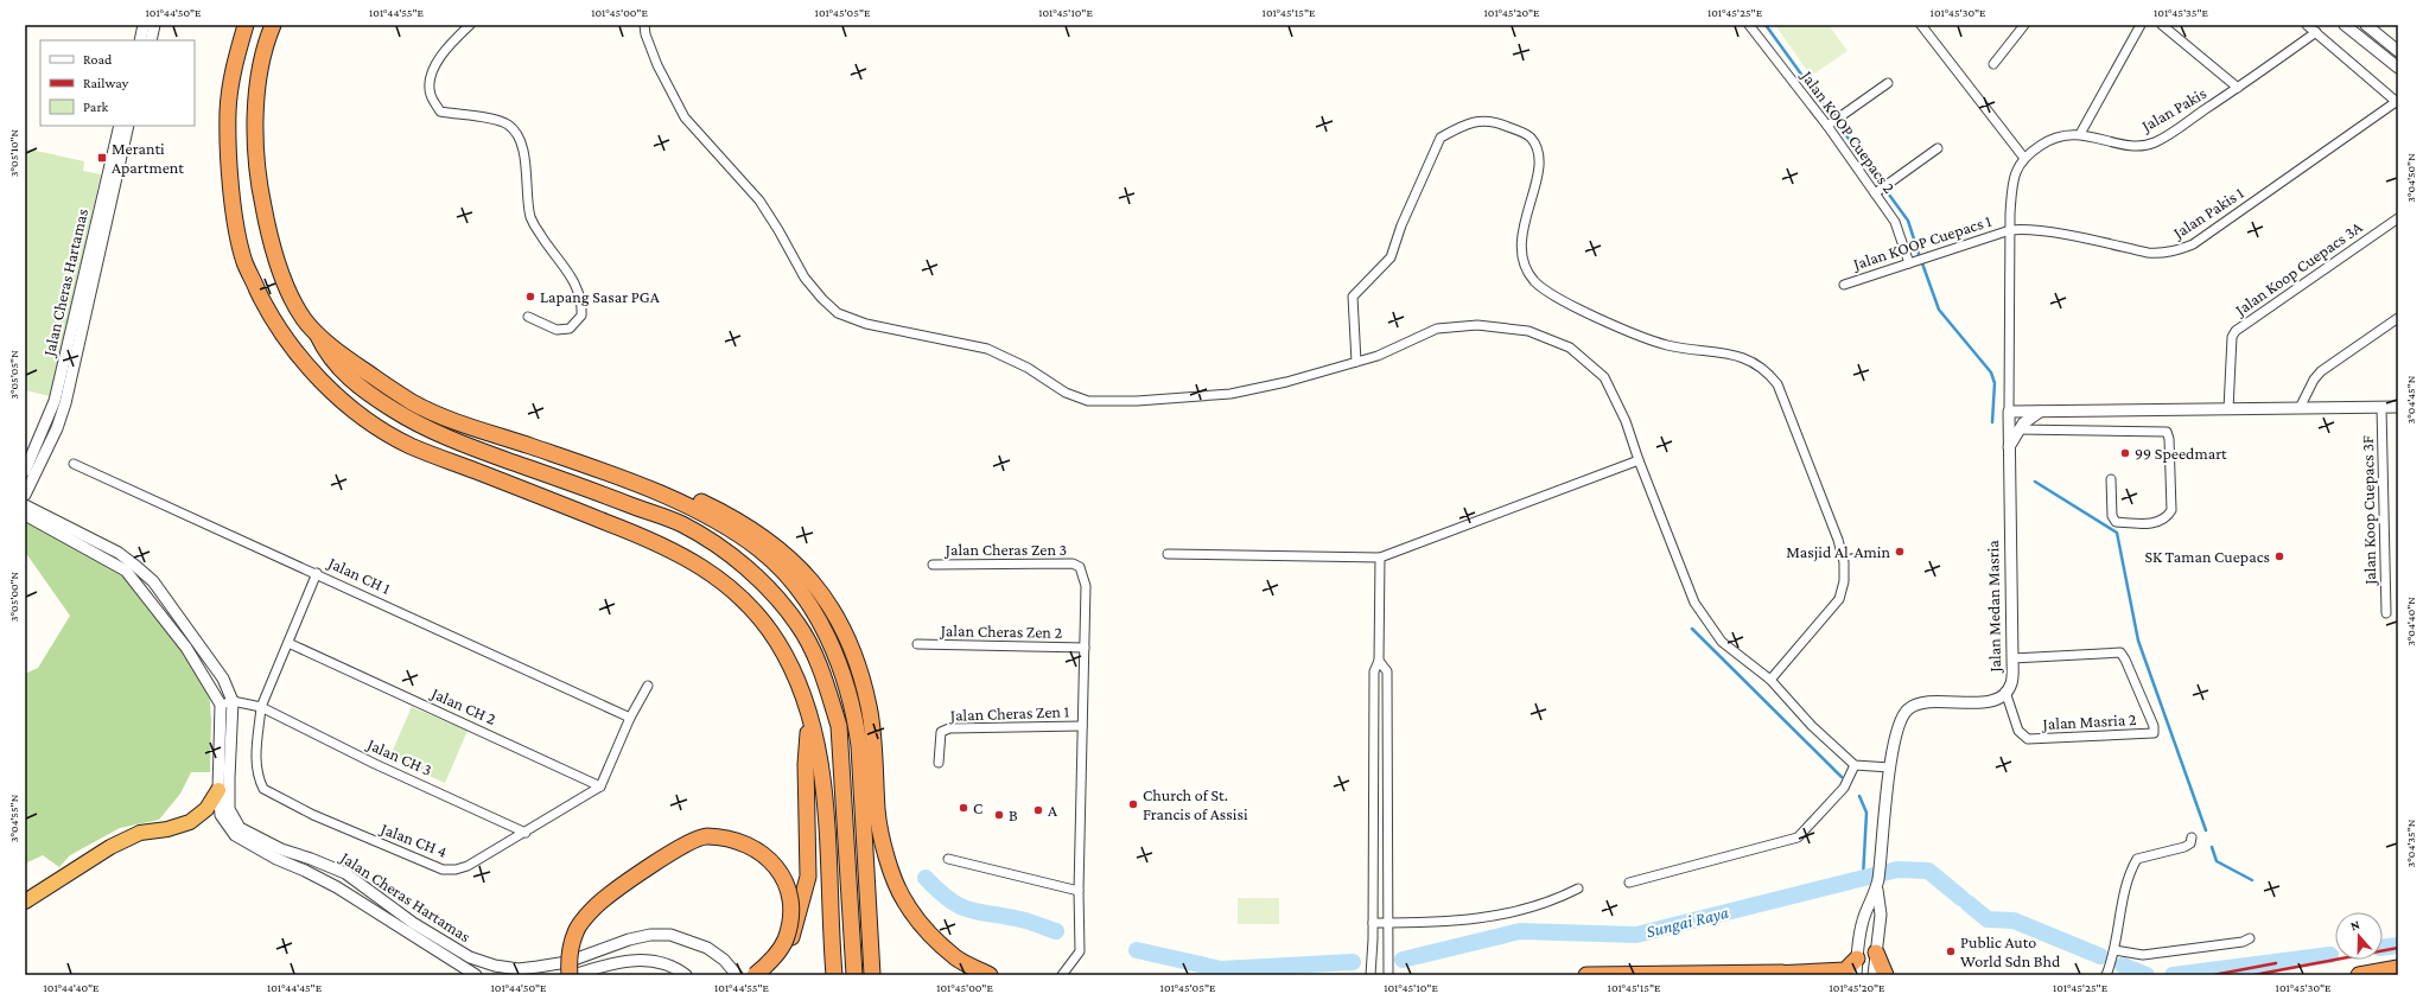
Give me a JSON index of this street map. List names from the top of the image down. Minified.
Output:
{"streets":{"street":["Jalan Pakis","Jalan KOOP Cuepacs 2","Jalan Pakis 1","Jalan KOOP Cuepacs 1","Jalan Koop Cuepacs 3A","Jalan Cheras Hartamas","Jalan Koop Cuepacs 3F","Jalan Cheras Zen 3","Jalan CH 1","Jalan Medan Masria","Jalan Cheras Zen 2","Jalan CH 2","Jalan Cheras Zen 1","Jalan Masria 2","Jalan CH 3","Jalan CH 4"]},"crossings":[["Jalan KOOP Cuepacs 2","Jalan KOOP Cuepacs 1"],["Jalan Pakis 1","Jalan KOOP Cuepacs 1"],["Jalan Pakis 1","Jalan Medan Masria"],["Jalan KOOP Cuepacs 1","Jalan Medan Masria"],["Jalan Cheras Hartamas","Jalan CH 3"],["Jalan Cheras Zen 3","Jalan Cheras Zen 2"],["Jalan CH 1","Jalan CH 4"],["Jalan Medan Masria","Jalan Masria 2"],["Jalan CH 2","Jalan CH 4"],["Jalan CH 3","Jalan CH 4"]],"water":["Sungai Raya"],"places":{"transit":["Meranti Apartment"],"other":["Lapang Sasar PGA","99 Speedmart","Masjid Al-Amin","SK Taman Cuepacs","Church of St. Francis of Assisi","C","A","B","Public Auto World Sdn Bhd"]},"legend":["Road","Railway","Park"],"north":"top","coordinates":["101°44'50\"E","101°44'55\"E","101°45'00\"E","101°45'05\"E","101°45'10\"E","101°45'15\"E","101°45'20\"E","101°45'25\"E","101°45'30\"E","101°45'35\"E","3°05'10\"N","3°04'50\"N","3°05'05\"N","3°04'45\"N","3°05'00\"N","3°04'40\"N","3°04'55\"N","3°04'35\"N","101°44'40\"E","101°44'45\"E"]}
